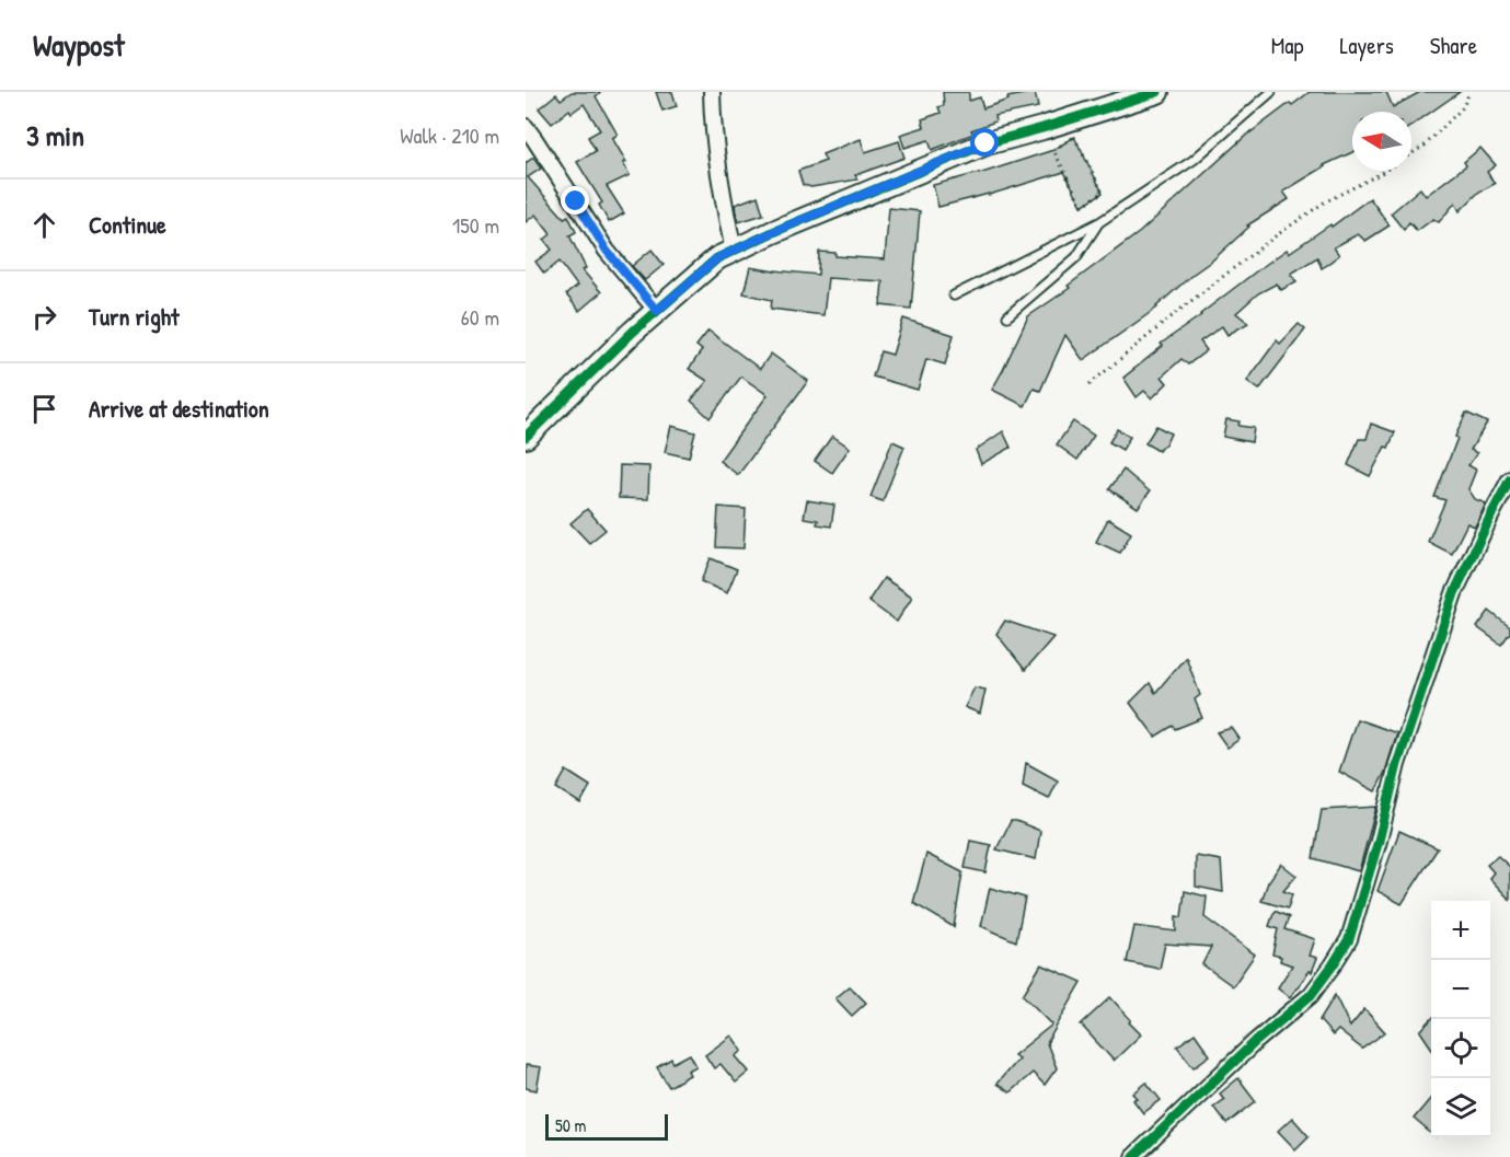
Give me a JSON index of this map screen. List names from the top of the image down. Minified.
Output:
{"scale_bar":"50 m","north":"left","page":{"header":"Waypost","nav":["Map","Layers","Share"],"heading":["3 min","Walk · 210 m"],"list":[["Continue","150 m"],["Turn right","60 m"],"Arrive at destination"],"map_buttons":["+","−"],"scale":"50 m"}}
